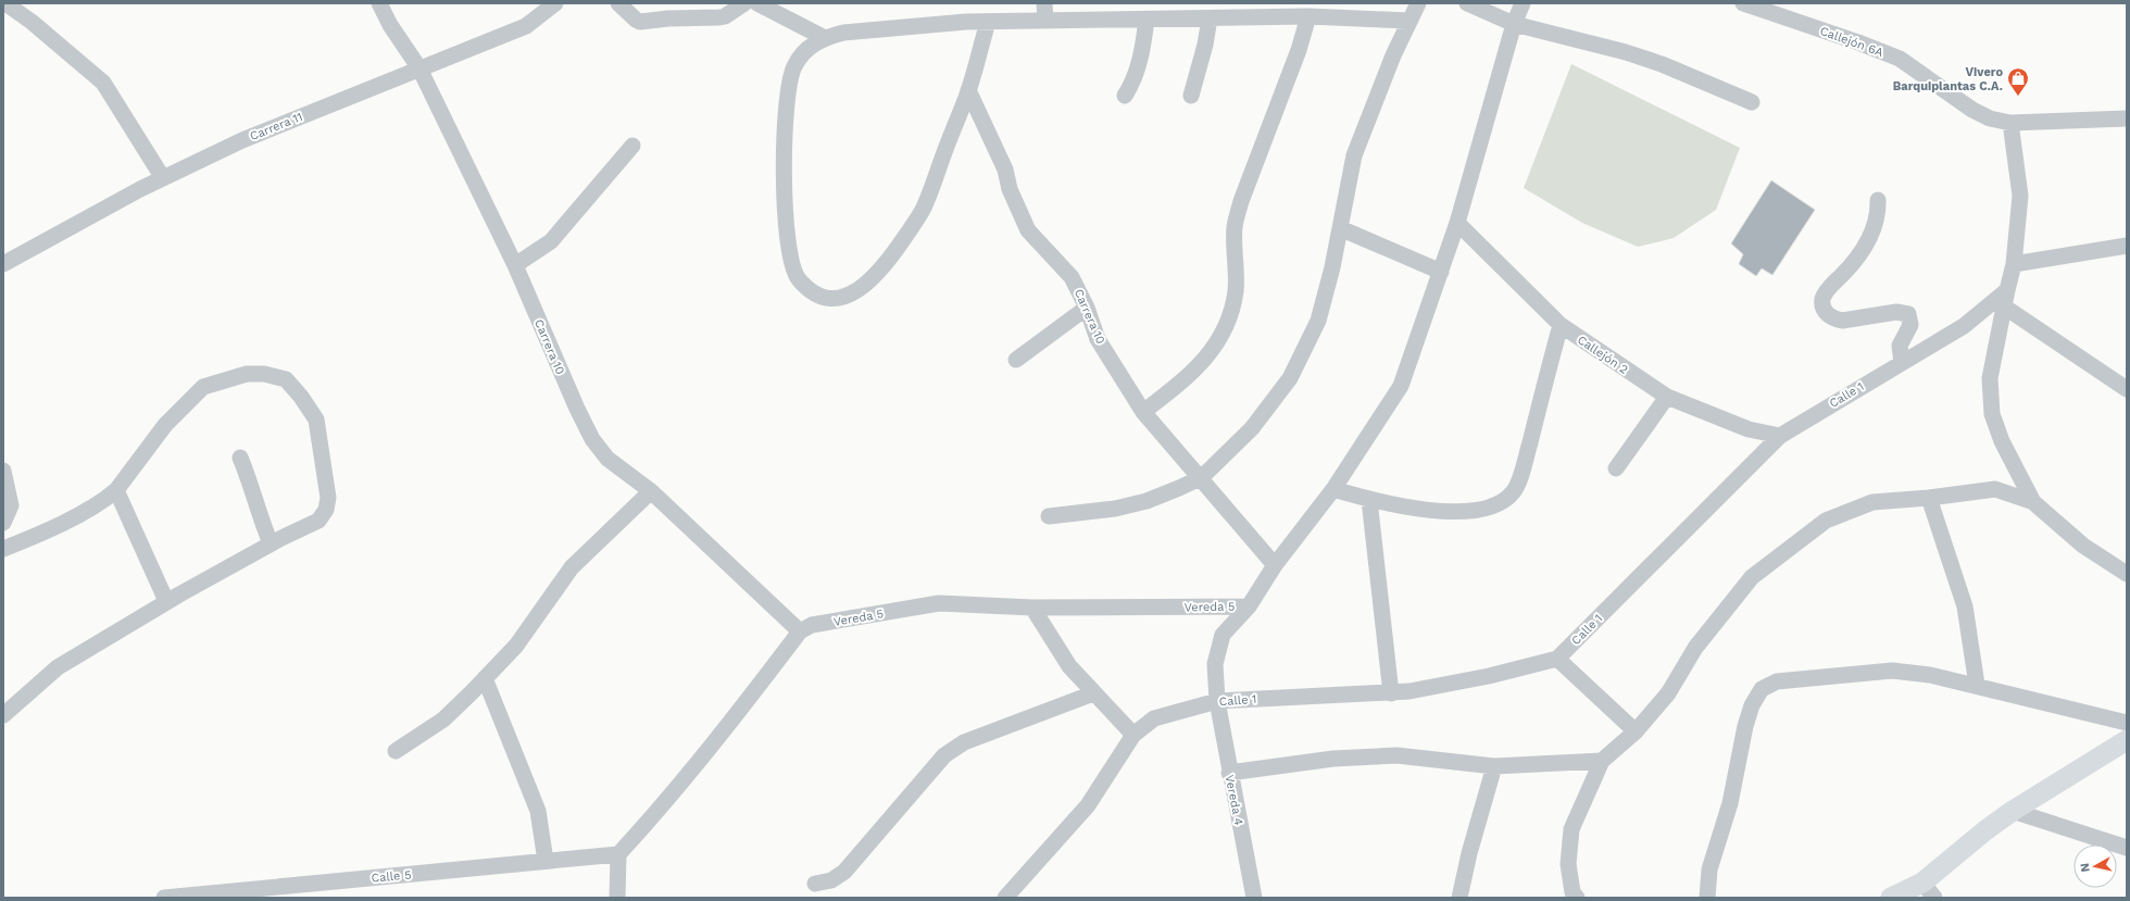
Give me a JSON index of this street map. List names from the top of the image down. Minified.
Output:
{"streets":{"street":["Callejón 6A","Carrera 11","Carrera 10","Callejón 2","Calle 1","Vereda 5","Vereda 4","Calle 5"]},"crossings":[["Carrera 11","Carrera 10"],["Carrera 10","Vereda 5"],["Carrera 10","Vereda 4"],["Callejón 2","Calle 1"],["Callejón 2","Vereda 4"],["Calle 1","Vereda 4"],["Vereda 5","Vereda 4"]],"places":{"shop":["Vivero Barquiplantas C.A."]},"north":"left"}
